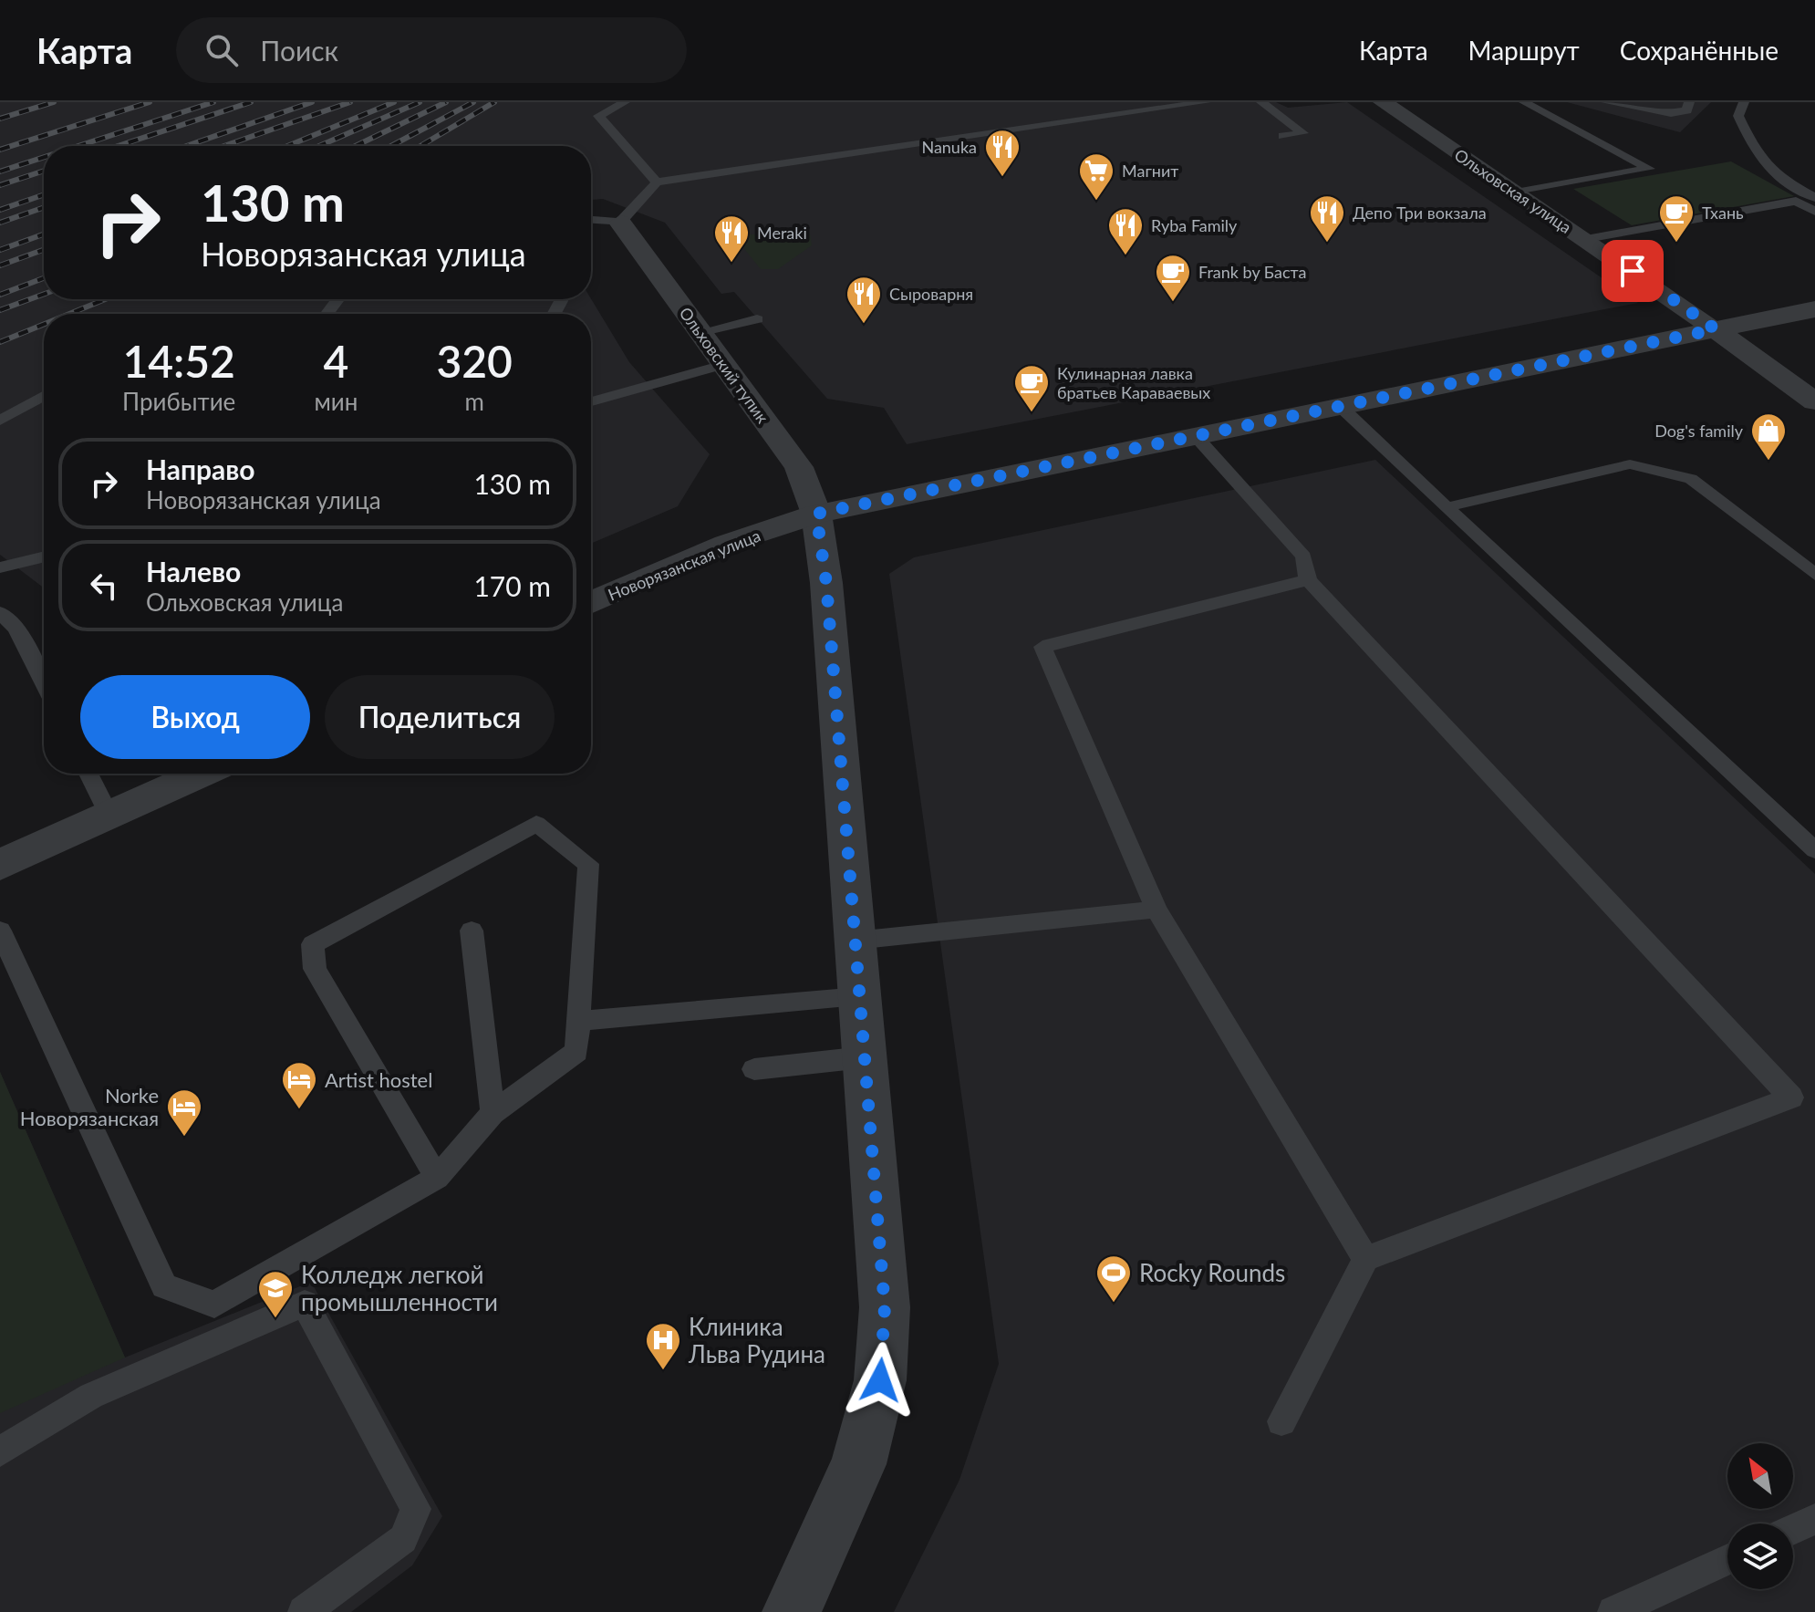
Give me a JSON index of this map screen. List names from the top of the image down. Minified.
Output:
{"streets":{"street":["Ольховская улица","Ольховский тупик","Новорязанская улица"]},"crossings":[["Ольховская улица","Новорязанская улица"],["Ольховский тупик","Новорязанская улица"]],"places":{"restaurant":["Nanuka","Депо Три вокзала","Ryba Family","Meraki","Сыроварня"],"supermarket":["Магнит"],"cafe":["Тхань","Frank by Баста","Кулинарная лавка братьев Караваевых"],"shop":["Dog's family"],"hotel":["Artist hostel","Norke Новорязанская"],"sports":["Rocky Rounds"],"school or university":["Колледж легкой промышленности"],"hospital":["Клиника Льва Рудина"]},"north":"top left","page":{"header":"Карта","search":"Поиск","nav":["Карта","Маршрут","Сохранённые"],"turn":["130 m","Новорязанская улица"],"eta":["14:52","Прибытие","4","мин","320","m"],"list":[{"name":"Направо","note":"Новорязанская улица","value":"130 m"},{"name":"Налево","note":"Ольховская улица","value":"170 m"}],"buttons":["Выход","Поделиться"]}}
